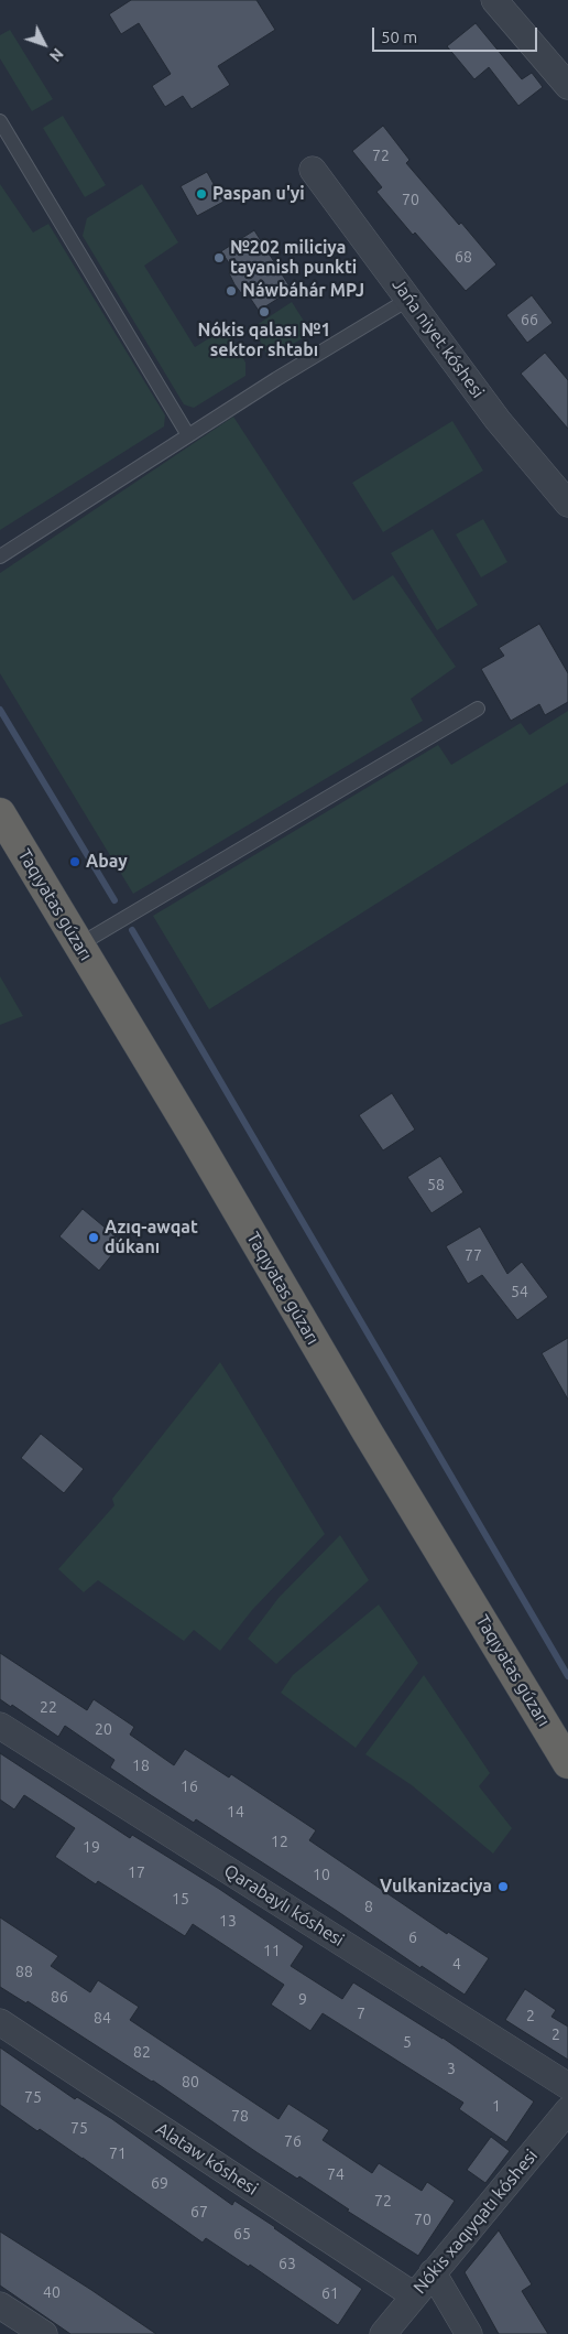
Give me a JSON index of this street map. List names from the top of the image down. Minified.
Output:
{"streets":{"highway":["Taqıyatas gúzarı"],"street":["Jańa niyet kóshesi","Qarabaylı kóshesi","Alataw kóshesi","Nókis xaqıyqatı kóshesi"]},"crossings":[["Alataw kóshesi","Nókis xaqıyqatı kóshesi"]],"places":["Paspan u'yi","№202 miliciya tayanish punkti","Náwbáhár MPJ","Nókis qalası №1 sektor shtabı","Abay","Azıq-awqat dúkanı","Vulkanizaciya"],"house_numbers":["72","70","68","66","58","77","54","22","20","18","16","14","12","19","17","10","15","8","13","6","11","4","88","86","9","7","2","84","2","5","82","3","80","75","1","78","75","76","71","74","69","72","67","70","65","63","40","61"],"scale_bar":"50 m","north":"bottom right"}
